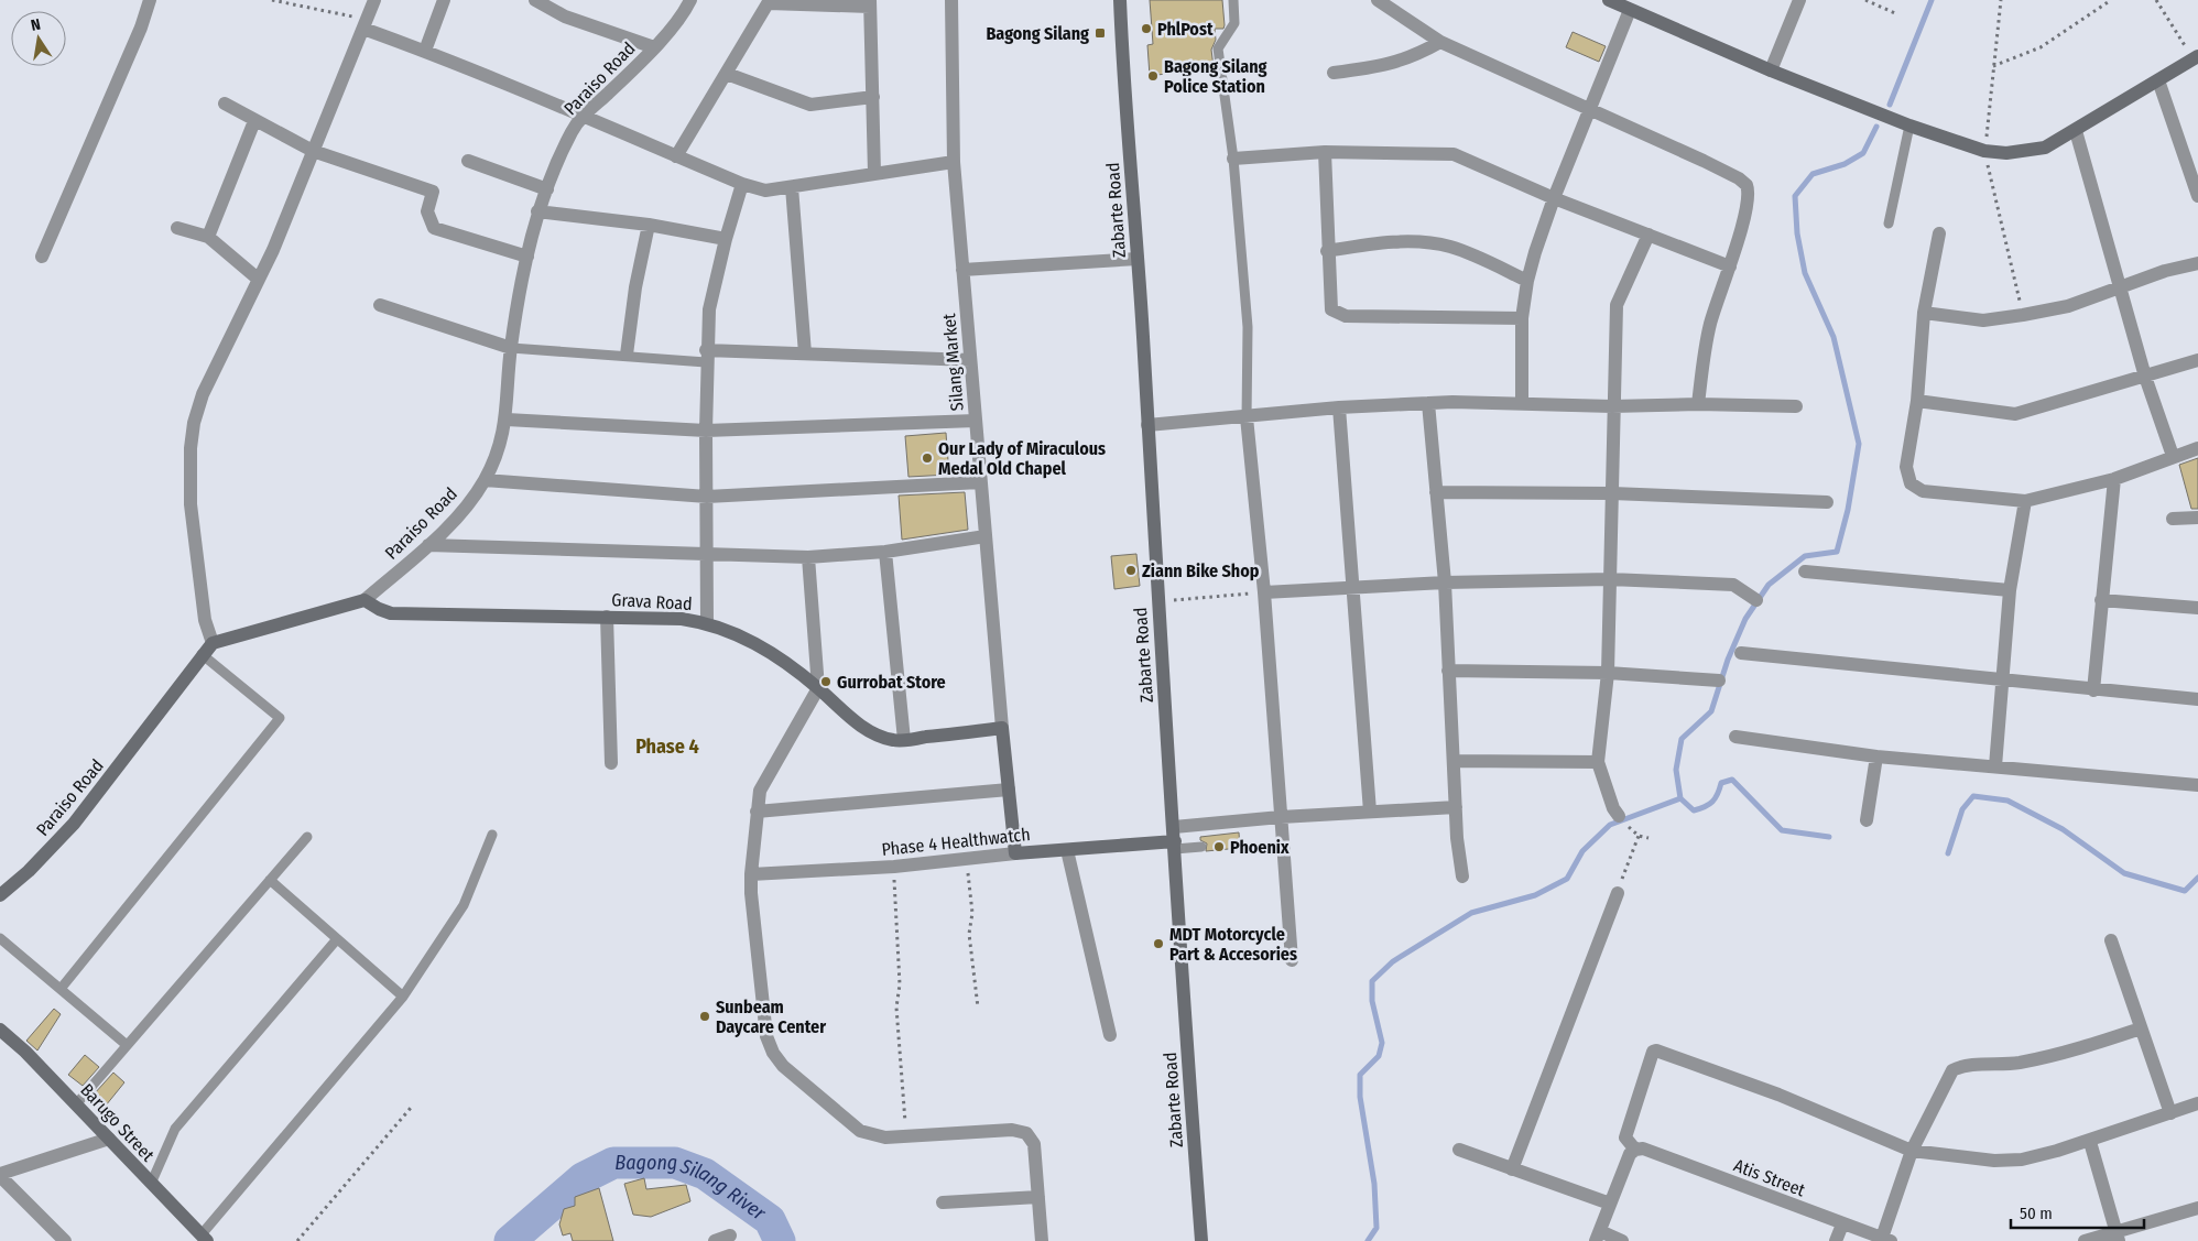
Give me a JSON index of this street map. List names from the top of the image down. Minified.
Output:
{"streets":{"street":["Paraiso Road","Zabarte Road","Silang Market","Grava Road","Phase 4 Healthwatch","Barugo Street","Atis Street"]},"crossings":[["Paraiso Road","Grava Road"],["Zabarte Road","Phase 4 Healthwatch"],["Silang Market","Grava Road"],["Silang Market","Phase 4 Healthwatch"]],"districts":["Phase 4"],"water":["Bagong Silang River"],"places":{"other":["PhlPost","Bagong Silang Police Station","Our Lady of Miraculous Medal Old Chapel","Ziann Bike Shop","Gurrobat Store","Phoenix","MDT Motorcycle Part & Accesories","Sunbeam Daycare Center"],"transit":["Bagong Silang"]},"scale_bar":"50 m","north":"top"}
